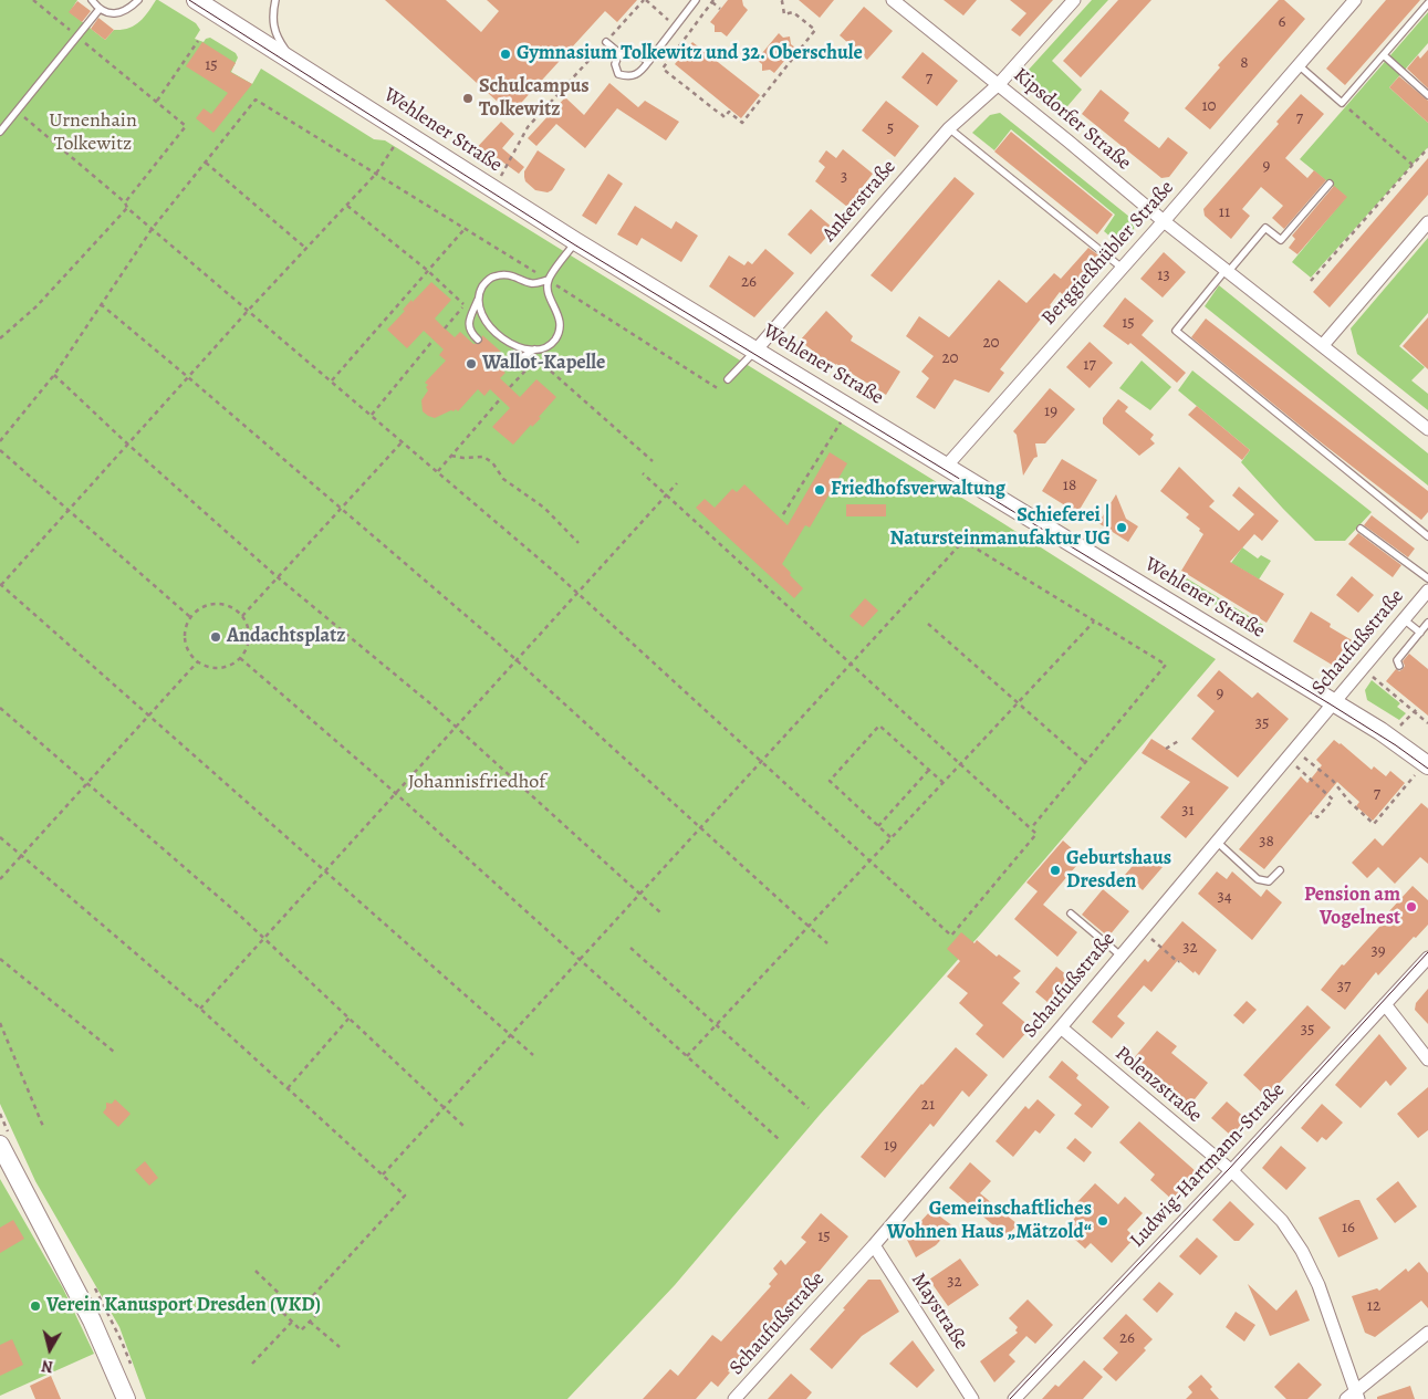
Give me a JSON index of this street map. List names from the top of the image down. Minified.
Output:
{"streets":{"main road":["Wehlener Straße"],"street":["Kipsdorfer Straße","Ankerstraße","Berggießhübler Straße","Schaufußstraße","Polenzstraße","Ludwig-Hartmann-Straße","Maystraße"]},"crossings":[["Kipsdorfer Straße","Ankerstraße"],["Kipsdorfer Straße","Berggießhübler Straße"],["Wehlener Straße","Ankerstraße"],["Wehlener Straße","Berggießhübler Straße"],["Wehlener Straße","Schaufußstraße"],["Schaufußstraße","Polenzstraße"],["Schaufußstraße","Maystraße"],["Polenzstraße","Ludwig-Hartmann-Straße"]],"parks":["Urnenhain Tolkewitz","Johannisfriedhof"],"places":["Gymnasium Tolkewitz und 32. Oberschule","Schulcampus Tolkewitz","Wallot-Kapelle","Friedhofsverwaltung","Schieferei | Natursteinmanufaktur UG","Andachtsplatz","Geburtshaus Dresden","Pension am Vogelnest","Gemeinschaftliches Wohnen Haus „Mätzold“","Verein Kanusport Dresden (VKD)"],"house_numbers":["6","8","15","7","10","7","5","9","3","11","13","26","15","20","20","17","19","18","9","35","7","31","38","34","32","39","37","35","21","19","16","15","32","12","26"],"north":"bottom"}
